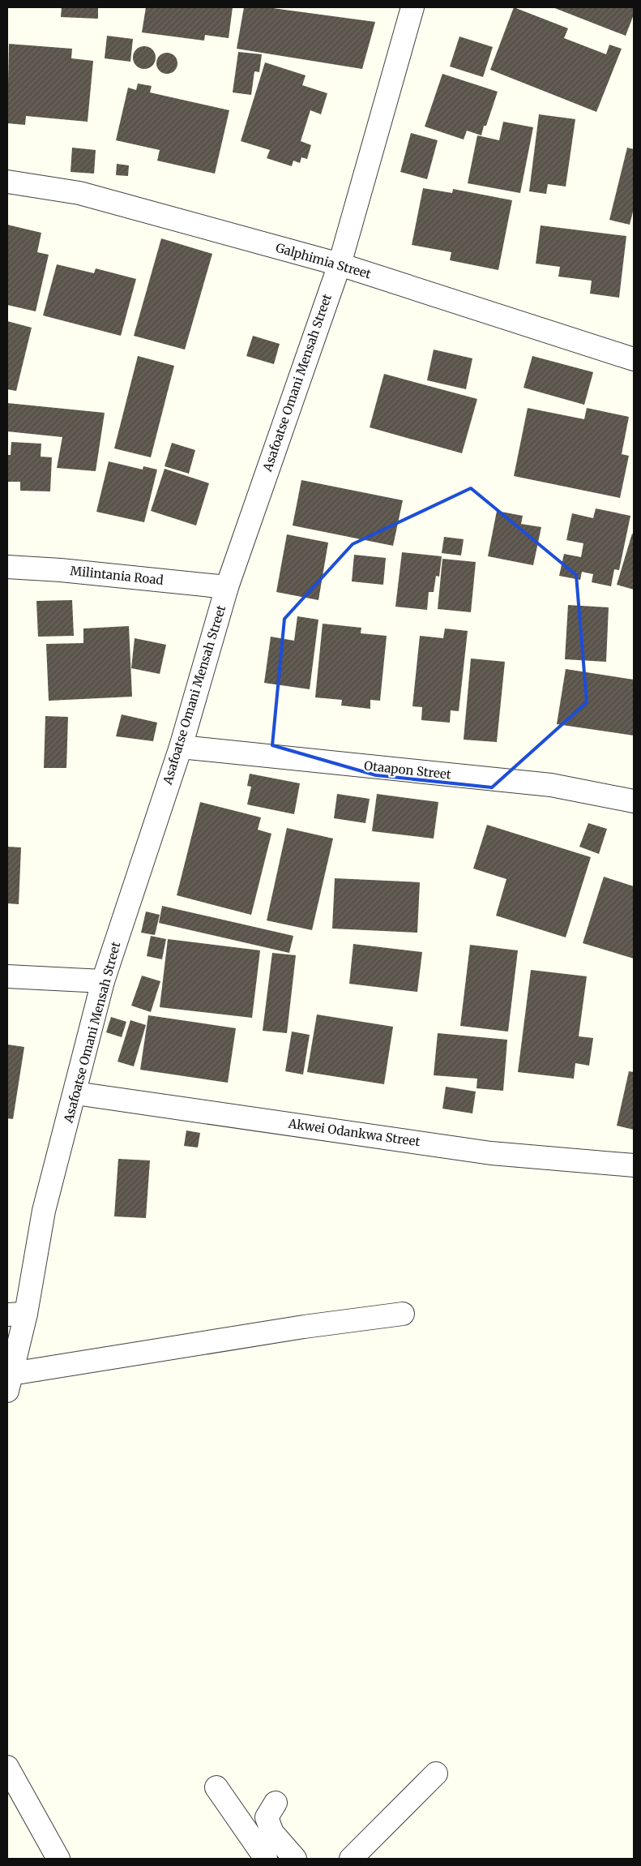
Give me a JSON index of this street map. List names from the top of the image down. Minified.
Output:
{"streets":{"street":["Galphimia Street","Asafoatse Omani Mensah Street","Milintania Road","Otaapon Street","Akwei Odankwa Street"]},"crossings":[["Galphimia Street","Asafoatse Omani Mensah Street"],["Asafoatse Omani Mensah Street","Milintania Road"],["Asafoatse Omani Mensah Street","Otaapon Street"],["Asafoatse Omani Mensah Street","Akwei Odankwa Street"]]}
